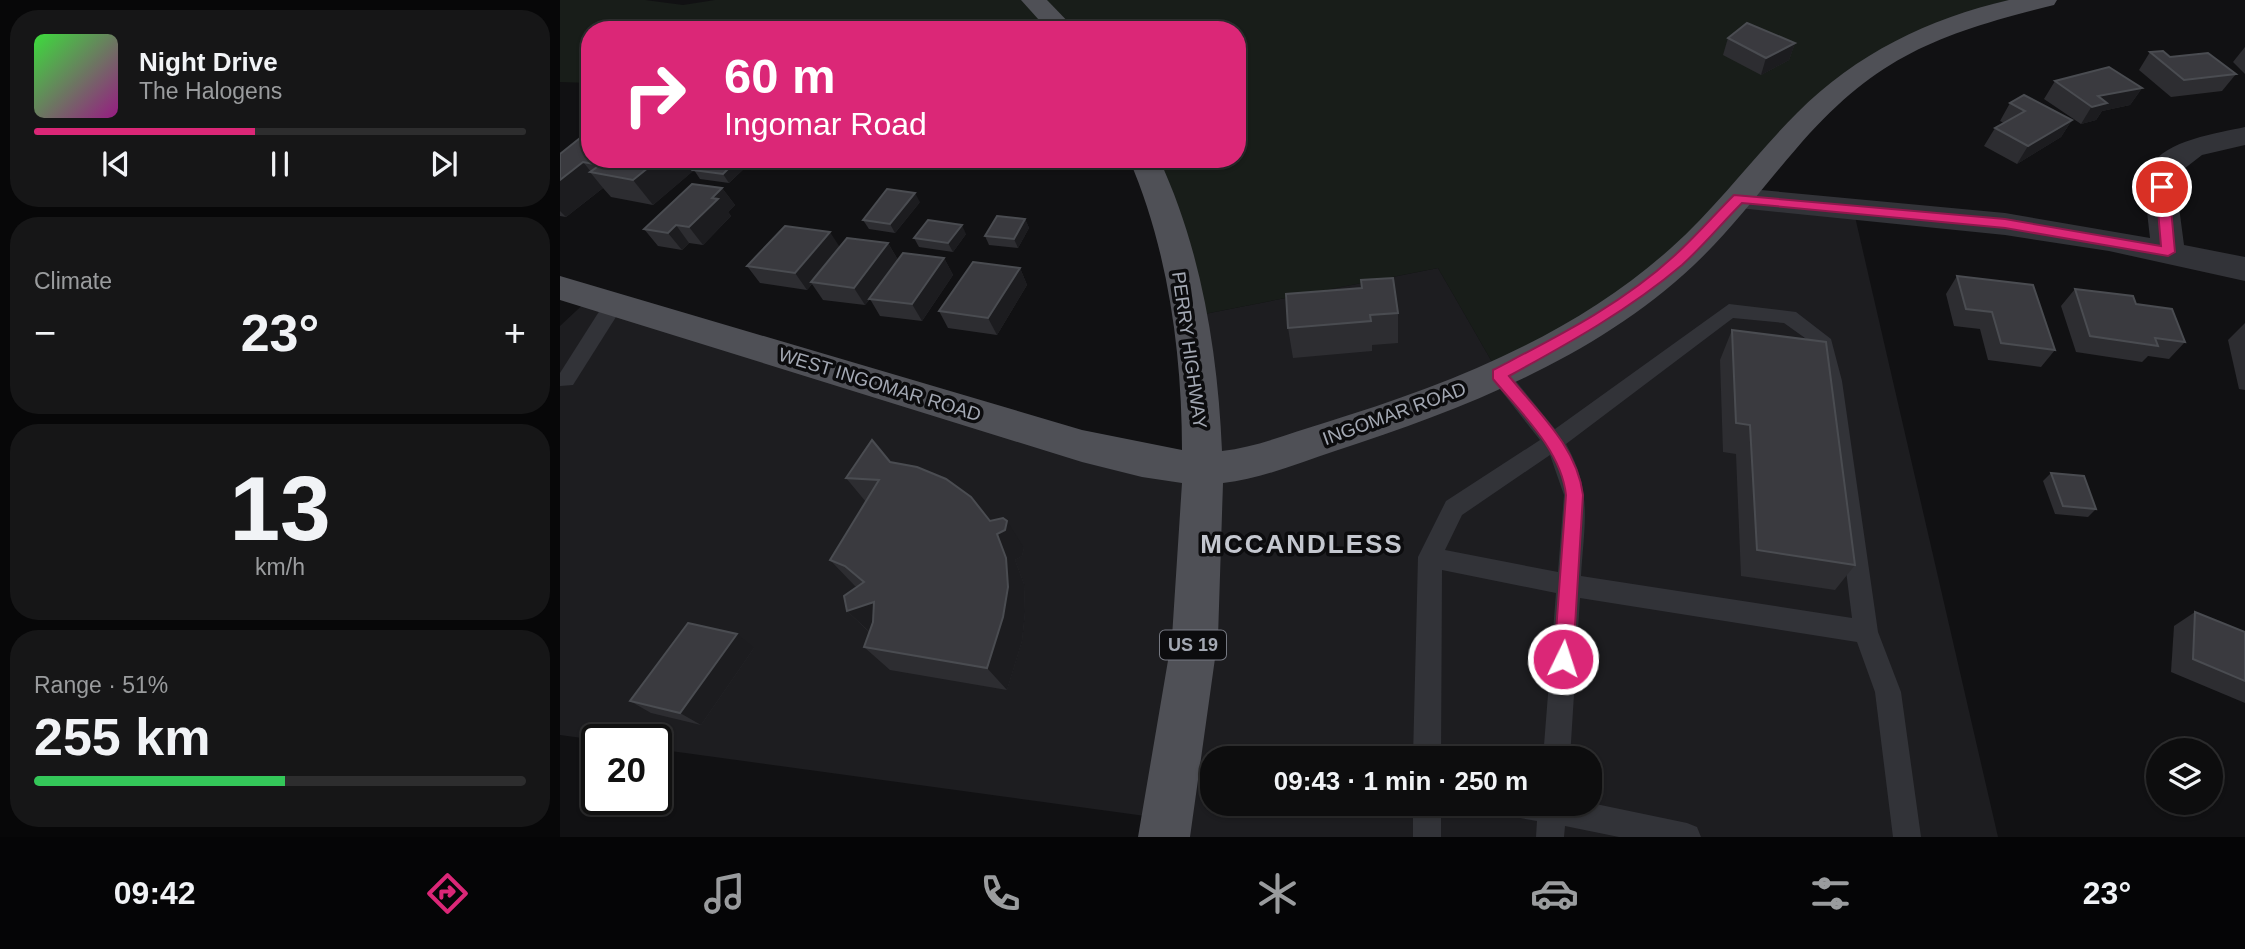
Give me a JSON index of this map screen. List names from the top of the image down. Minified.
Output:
{"streets":{"main road":["PERRY HIGHWAY","WEST INGOMAR ROAD","INGOMAR ROAD","US 19"]},"crossings":[["PERRY HIGHWAY","WEST INGOMAR ROAD"],["PERRY HIGHWAY","INGOMAR ROAD"],["WEST INGOMAR ROAD","INGOMAR ROAD"]],"districts":["MCCANDLESS"],"page":{"turn":["60 m","Ingomar Road"],"song":["Night Drive","The Halogens"],"tile":["Climate",["13","km/h"],["Range · 51%","255 km"]],"heat":["−","23°","+"],"limit":"20","trip":"09:43 · 1 min · 250 m","tabs":["09:42","23°"]}}
